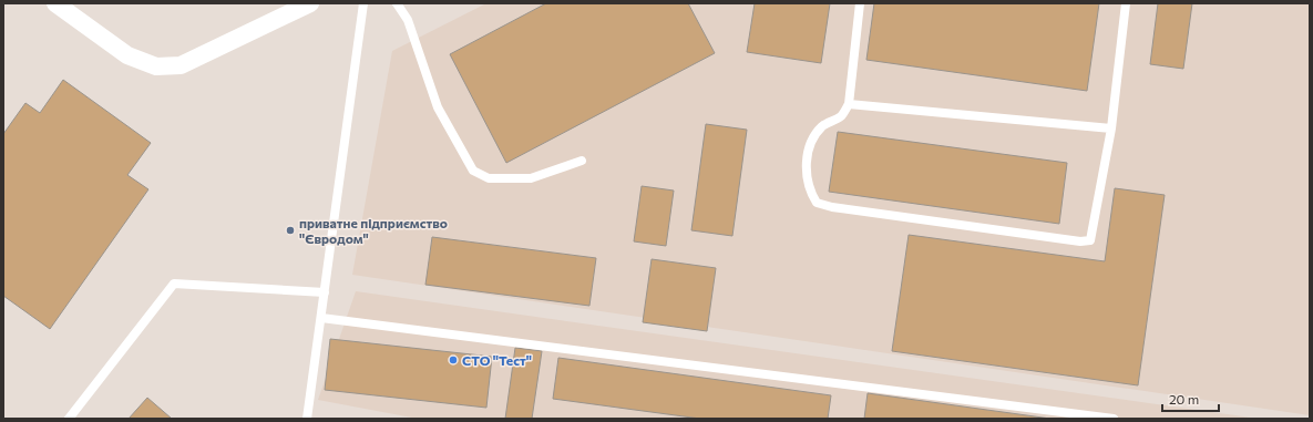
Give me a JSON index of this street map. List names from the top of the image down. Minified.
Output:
{"places":["приватне підприємство \"Євродом\"","СТО \"Тест\""],"scale_bar":"20 m"}
